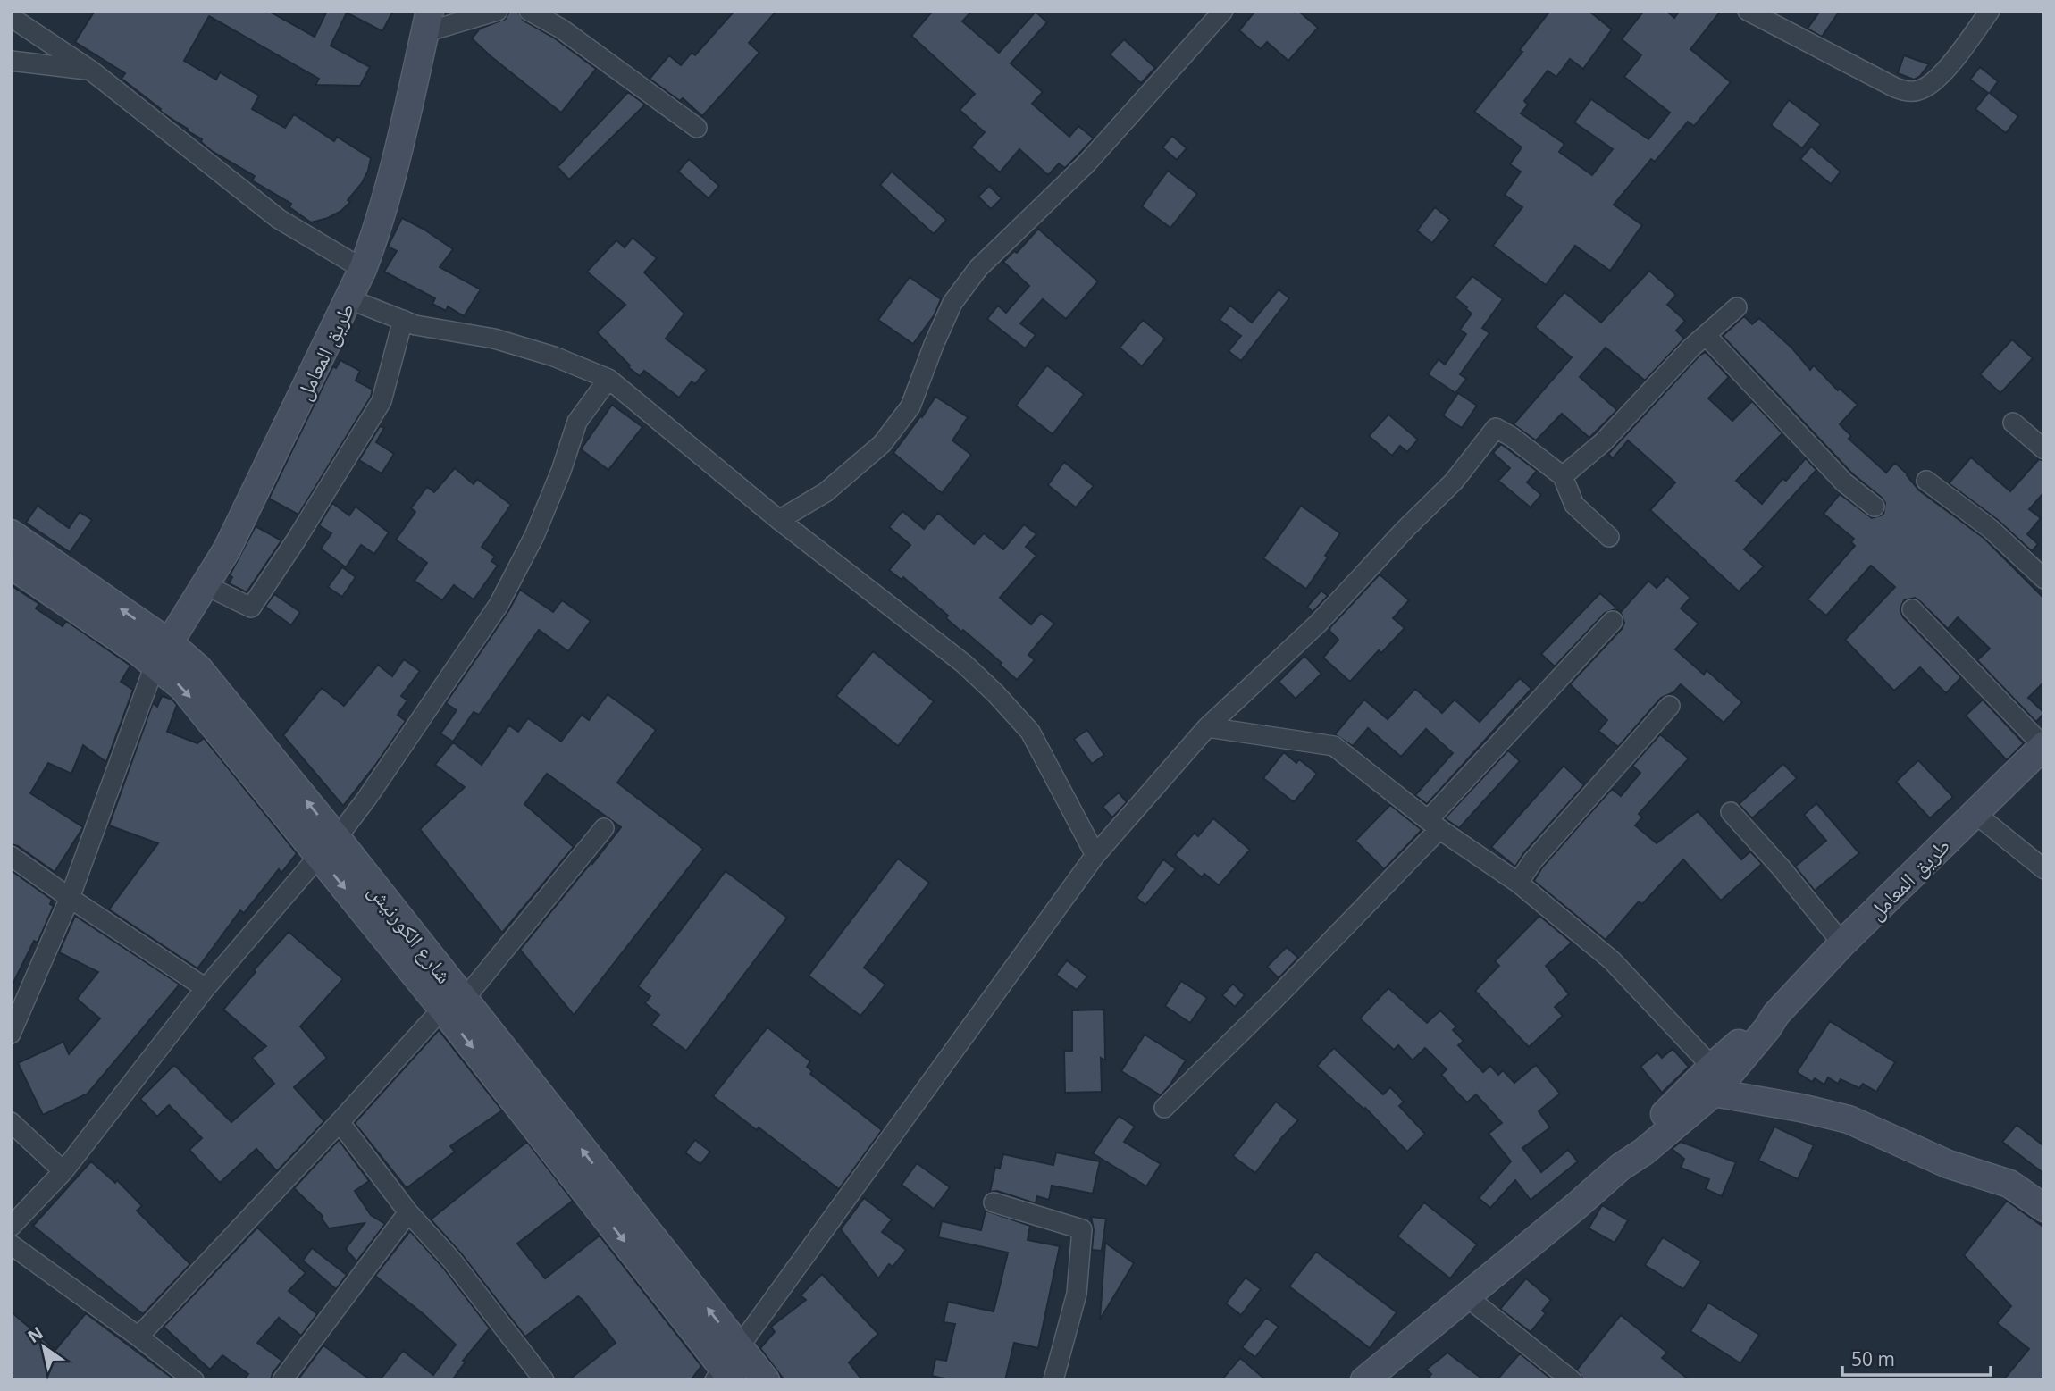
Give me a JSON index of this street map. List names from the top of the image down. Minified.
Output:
{"streets":{"main road":["طريق المعامل","شارع الكورنيش"]},"crossings":[["طريق المعامل","شارع الكورنيش"]],"scale_bar":"50 m","north":"top left"}
